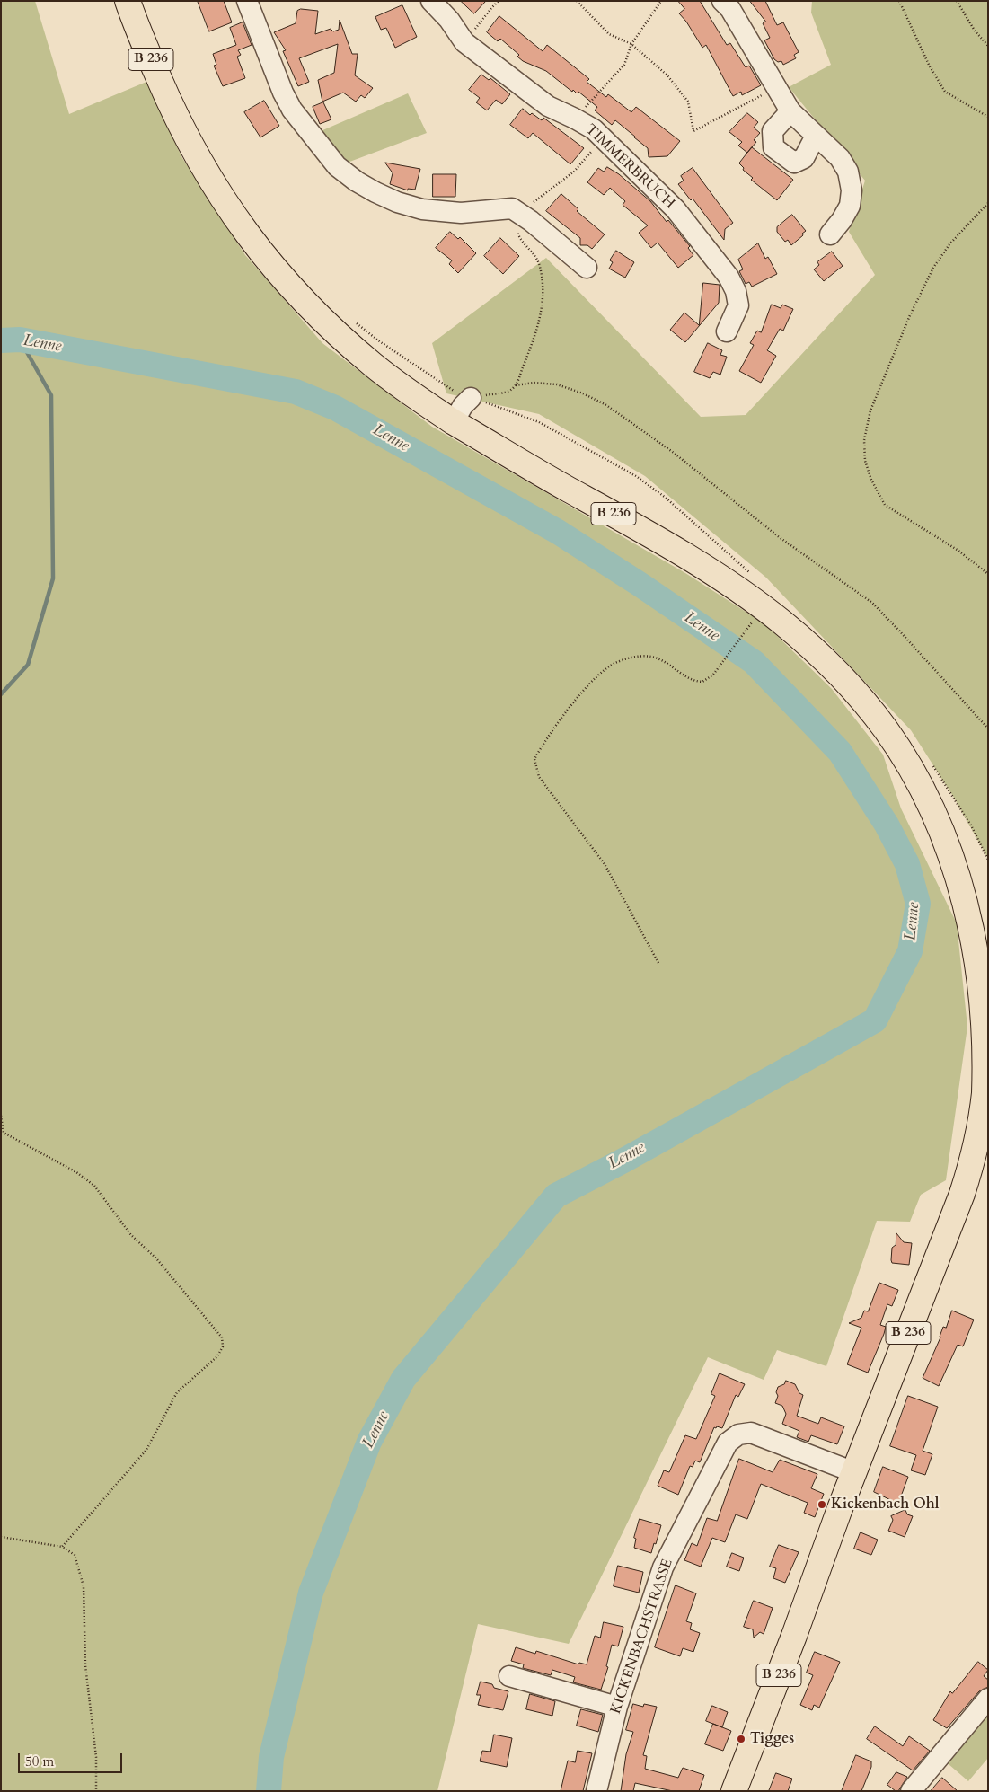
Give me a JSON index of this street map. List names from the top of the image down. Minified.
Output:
{"streets":{"main road":["B 236"],"street":["TIMMERBRUCH","KICKENBACHSTRASSE"]},"crossings":[["B 236","KICKENBACHSTRASSE"]],"water":["Lenne"],"places":["Kickenbach Ohl","Tigges"],"scale_bar":"50 m"}
